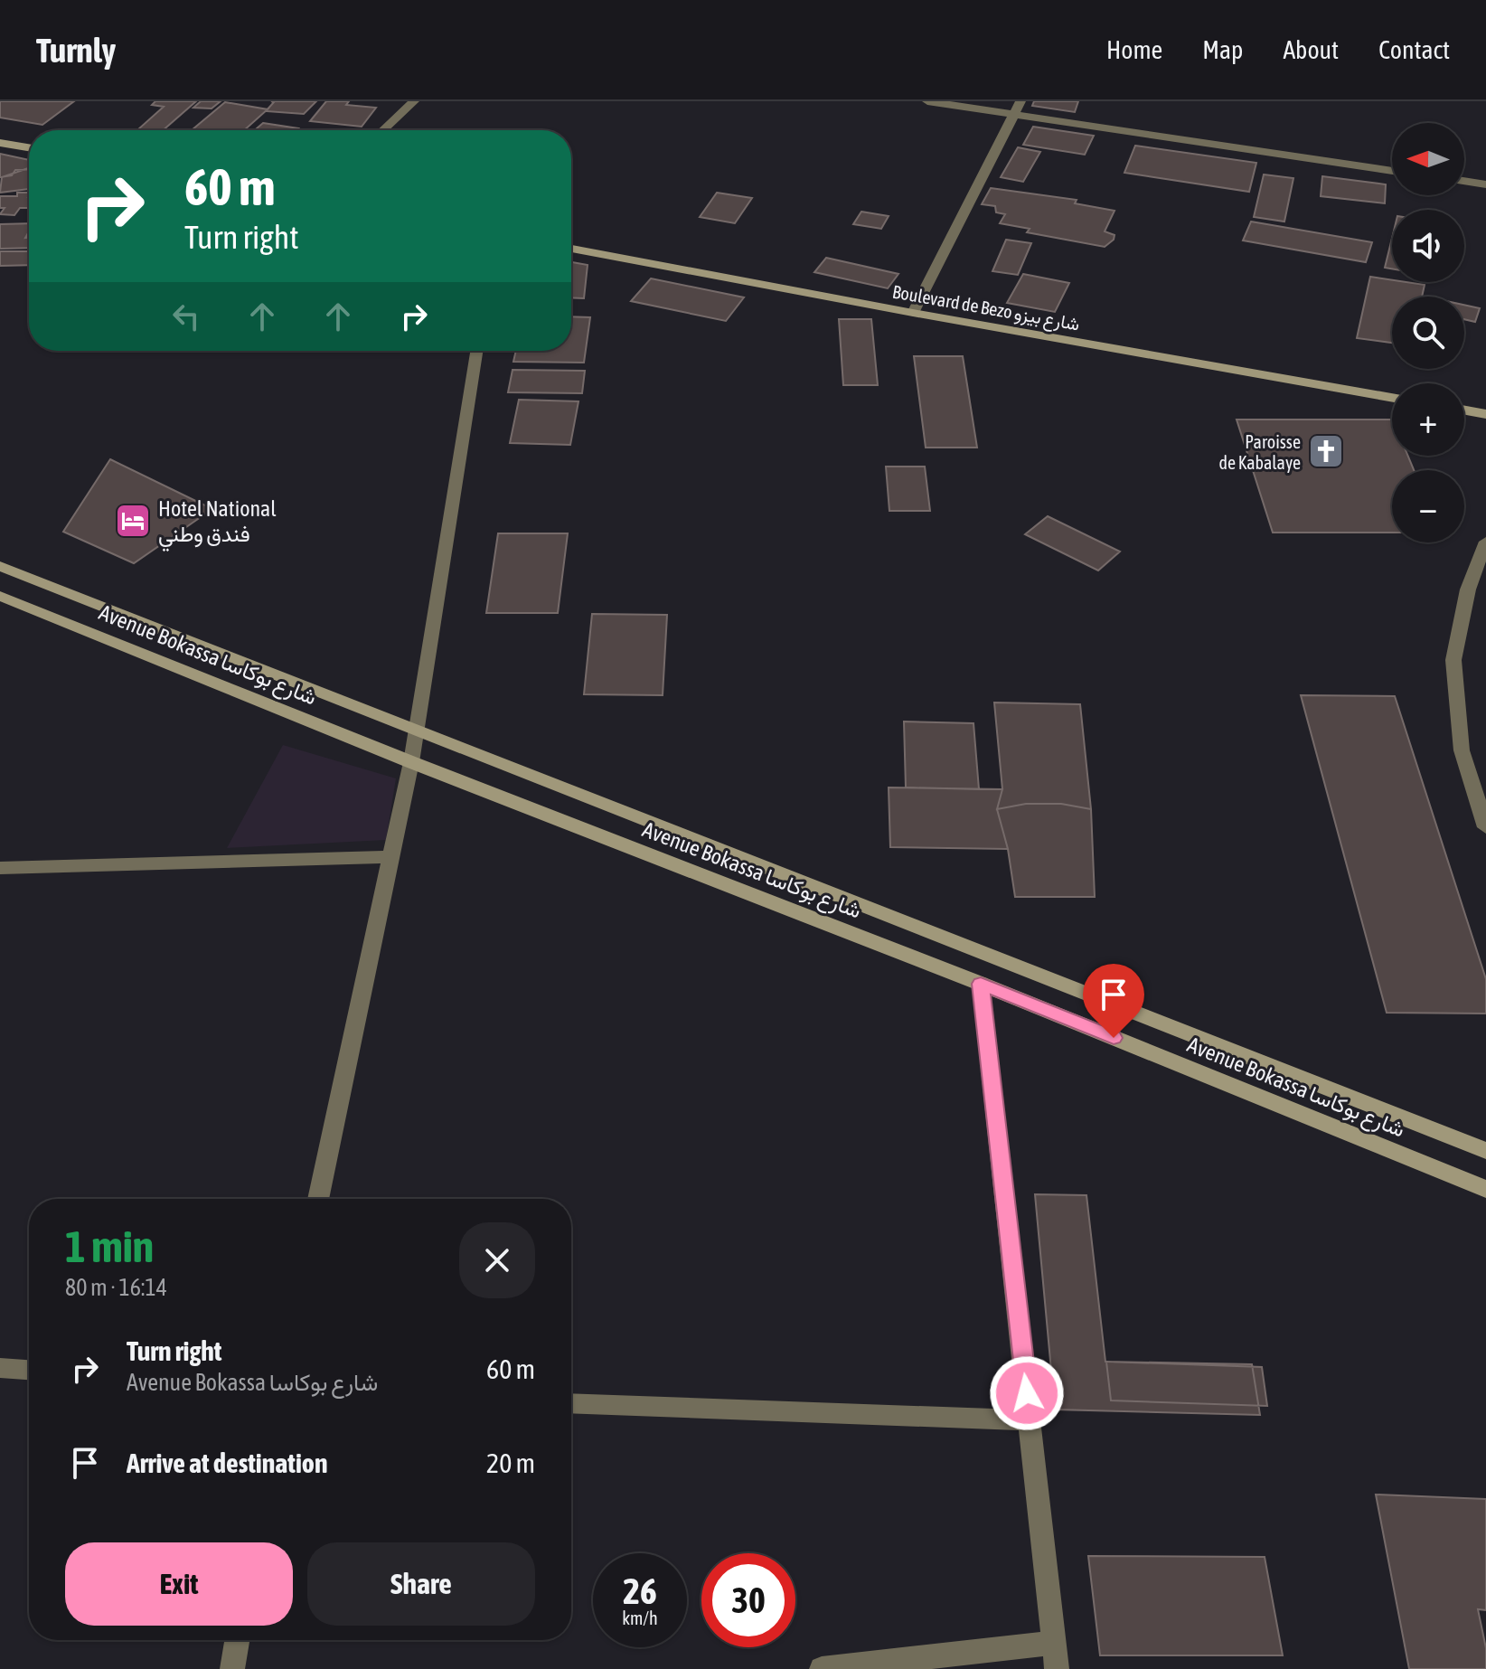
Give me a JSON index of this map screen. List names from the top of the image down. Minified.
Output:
{"streets":{"street":["Boulevard de Bezo شارع بيزو","Avenue Bokassa شارع بوكاسا"]},"places":{"church":["Paroisse de Kabalaye"],"hotel":["Hotel National فندق وطني"]},"north":"left","page":{"header":"Turnly","nav":["Home","Map","About","Contact"],"map_buttons":["+","−"],"turn":["60 m","Turn right"],"heading":["1 min","80 m · 16:14"],"list":[{"name":"Turn right","note":"Avenue Bokassa شارع بوكاسا","value":"60 m"},{"name":"Arrive at destination","value":"20 m"}],"buttons":["Exit","Share"],"speed":"26 km/h","limit":"30"}}
